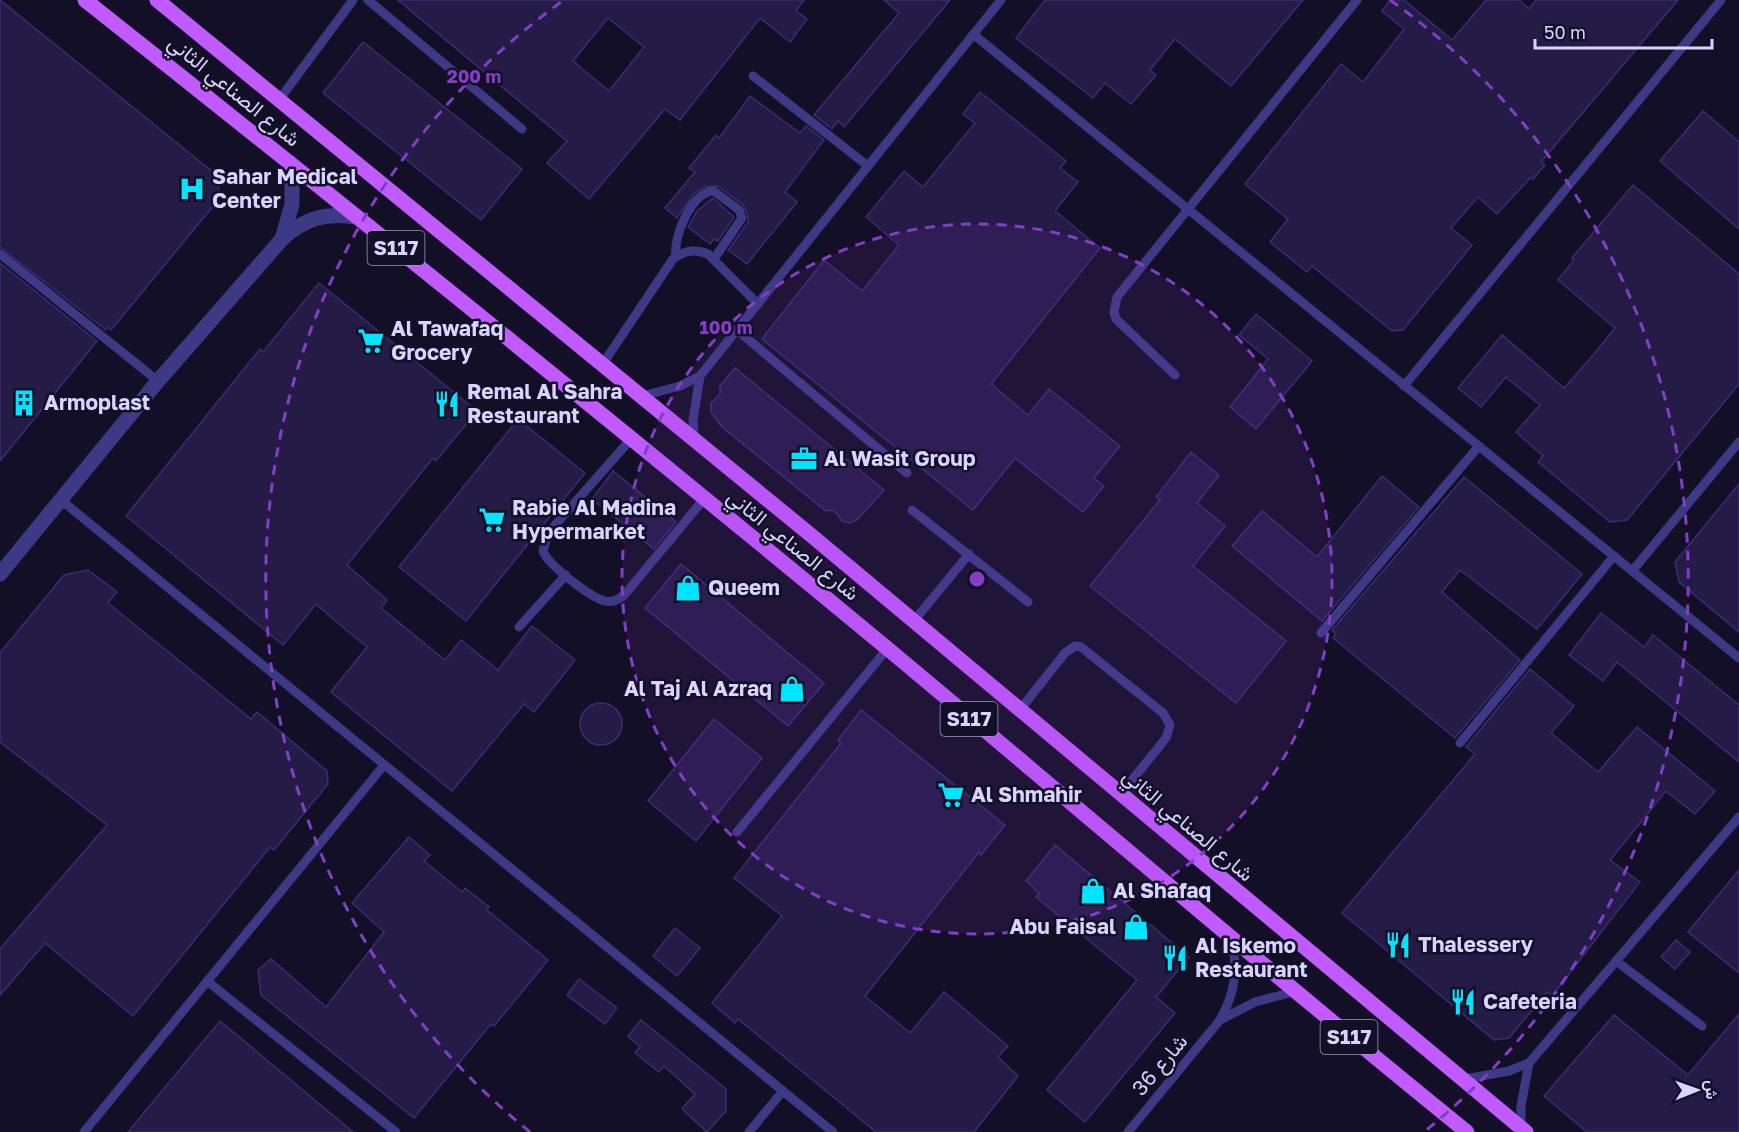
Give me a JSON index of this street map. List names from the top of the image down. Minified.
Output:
{"streets":{"main road":["شارع الصناعي الثاني","S117"],"lane":["شارع 36"]},"crossings":[["شارع الصناعي الثاني","شارع 36"]],"places":{"hospital":["Sahar Medical Center"],"supermarket":["Al Tawafaq Grocery","Rabie Al Madina Hypermarket","Al Shmahir"],"building":["Armoplast"],"restaurant":["Remal Al Sahra Restaurant","Thalessery","Al Iskemo Restaurant","Cafeteria"],"office":["Al Wasit Group"],"shop":["Queem","Al Taj Al Azraq","Al Shafaq","Abu Faisal"]},"scale_bar":"50 m","north":"right","rings":["200 m","100 m"]}
